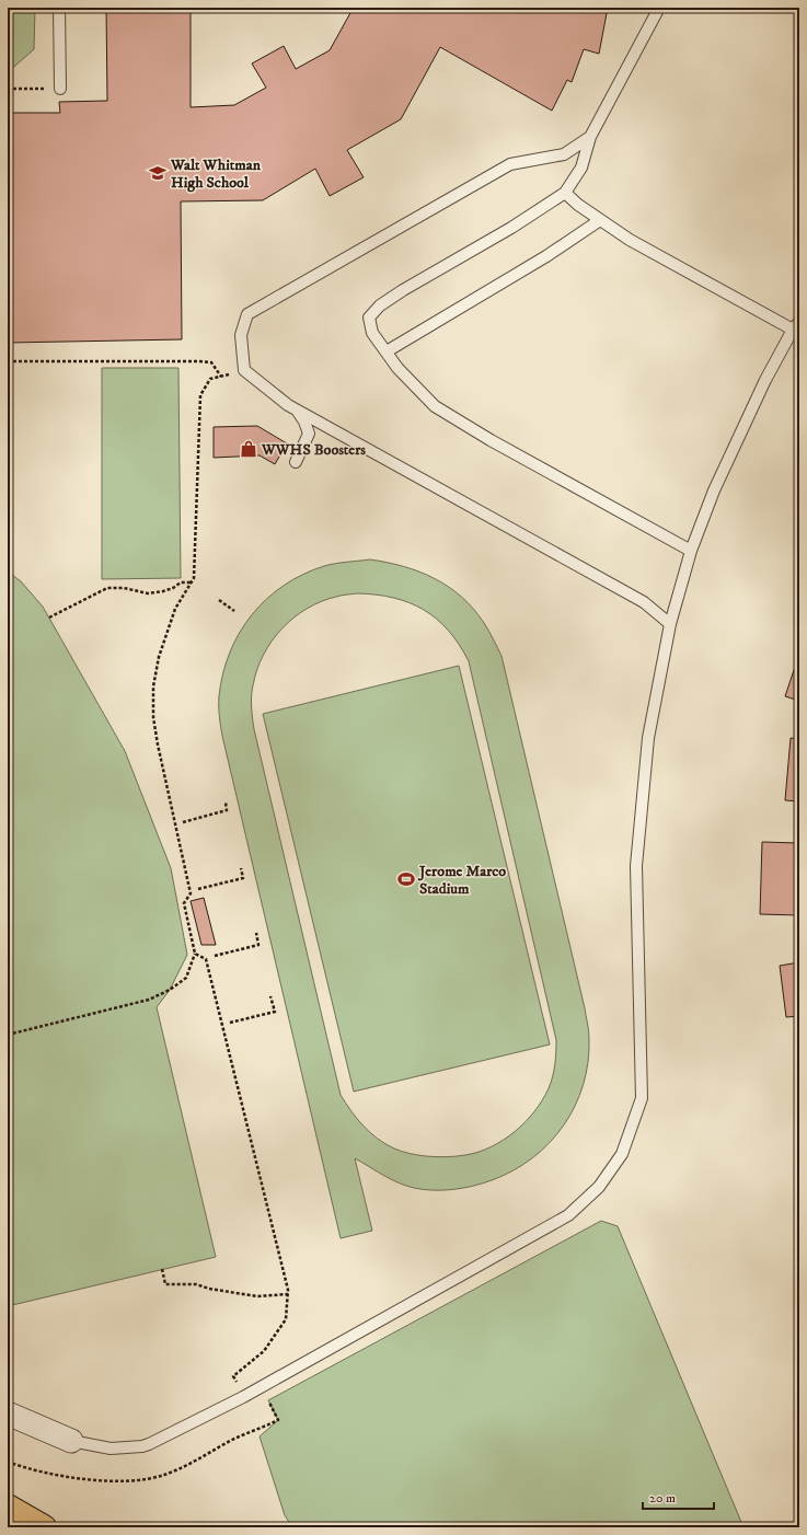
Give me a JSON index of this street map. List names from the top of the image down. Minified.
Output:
{"places":{"school or university":["Walt Whitman High School"],"shop":["WWHS Boosters"],"sports":["Jerome Marco Stadium"]},"scale_bar":"20 m"}
